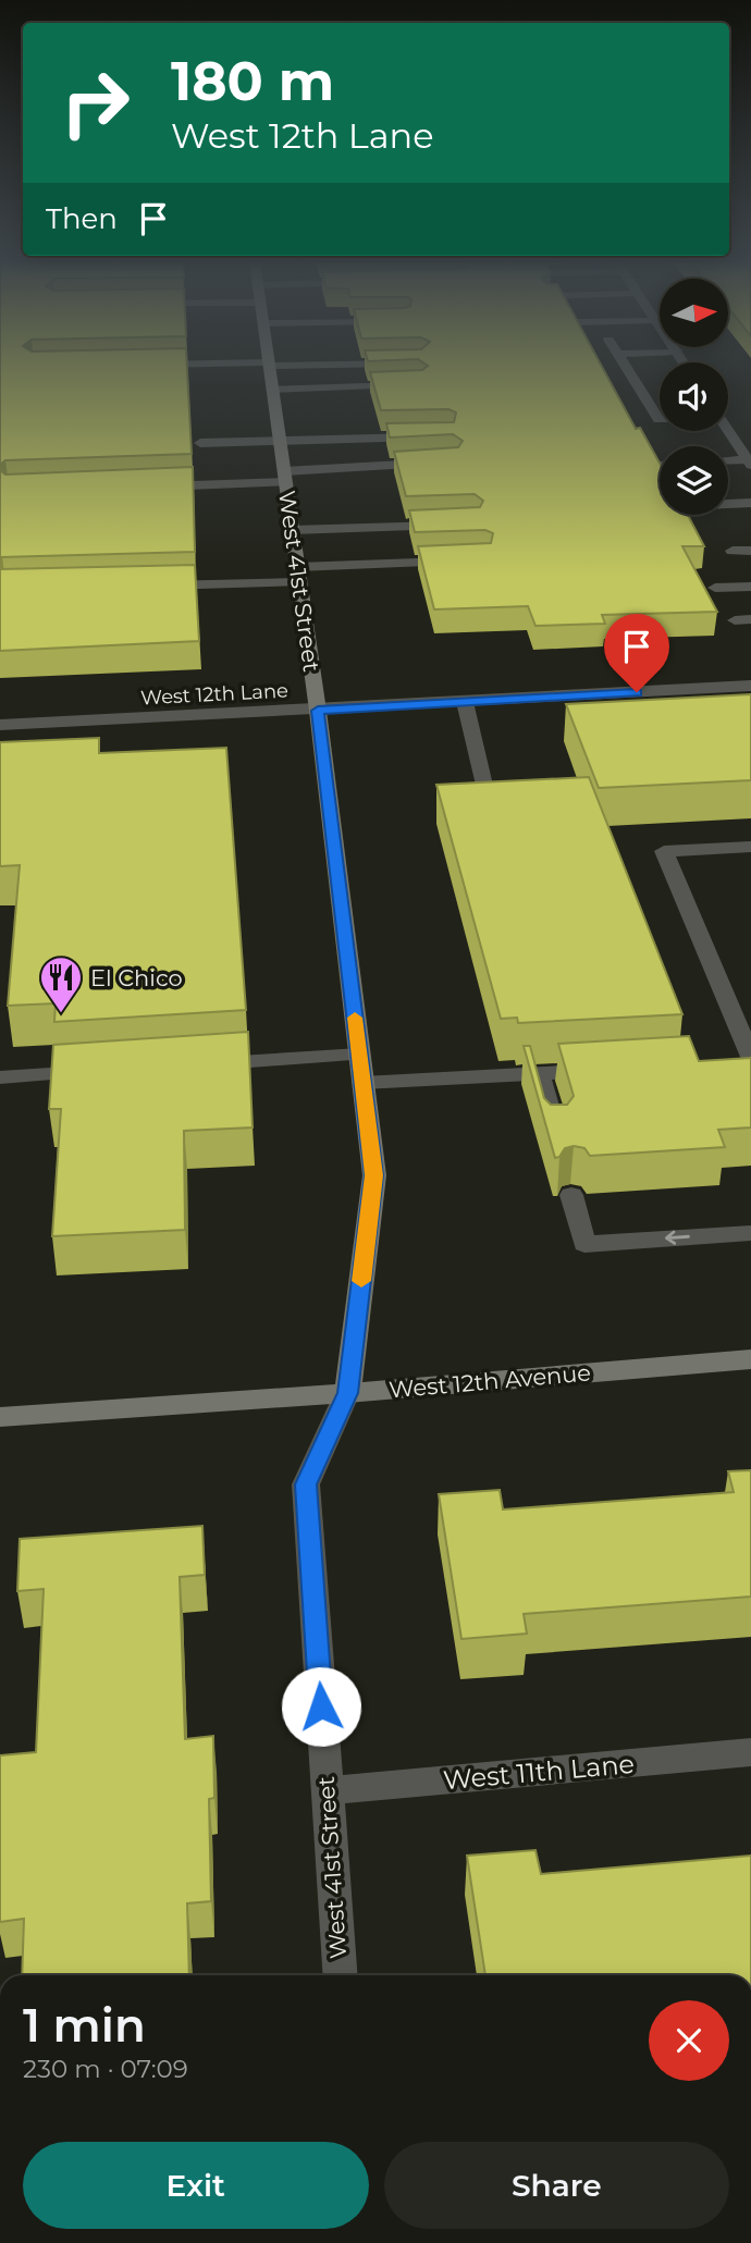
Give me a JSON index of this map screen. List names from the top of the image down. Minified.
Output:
{"streets":{"street":["West 41st Street","West 12th Lane","West 12th Avenue","West 11th Lane"]},"crossings":[["West 41st Street","West 12th Lane"],["West 41st Street","West 12th Avenue"],["West 41st Street","West 11th Lane"]],"places":{"restaurant":["El Chico"]},"north":"right","page":{"turn":["180 m","West 12th Lane"],"then":"Then","heading":["1 min","230 m · 07:09"],"buttons":["Exit","Share"]}}
